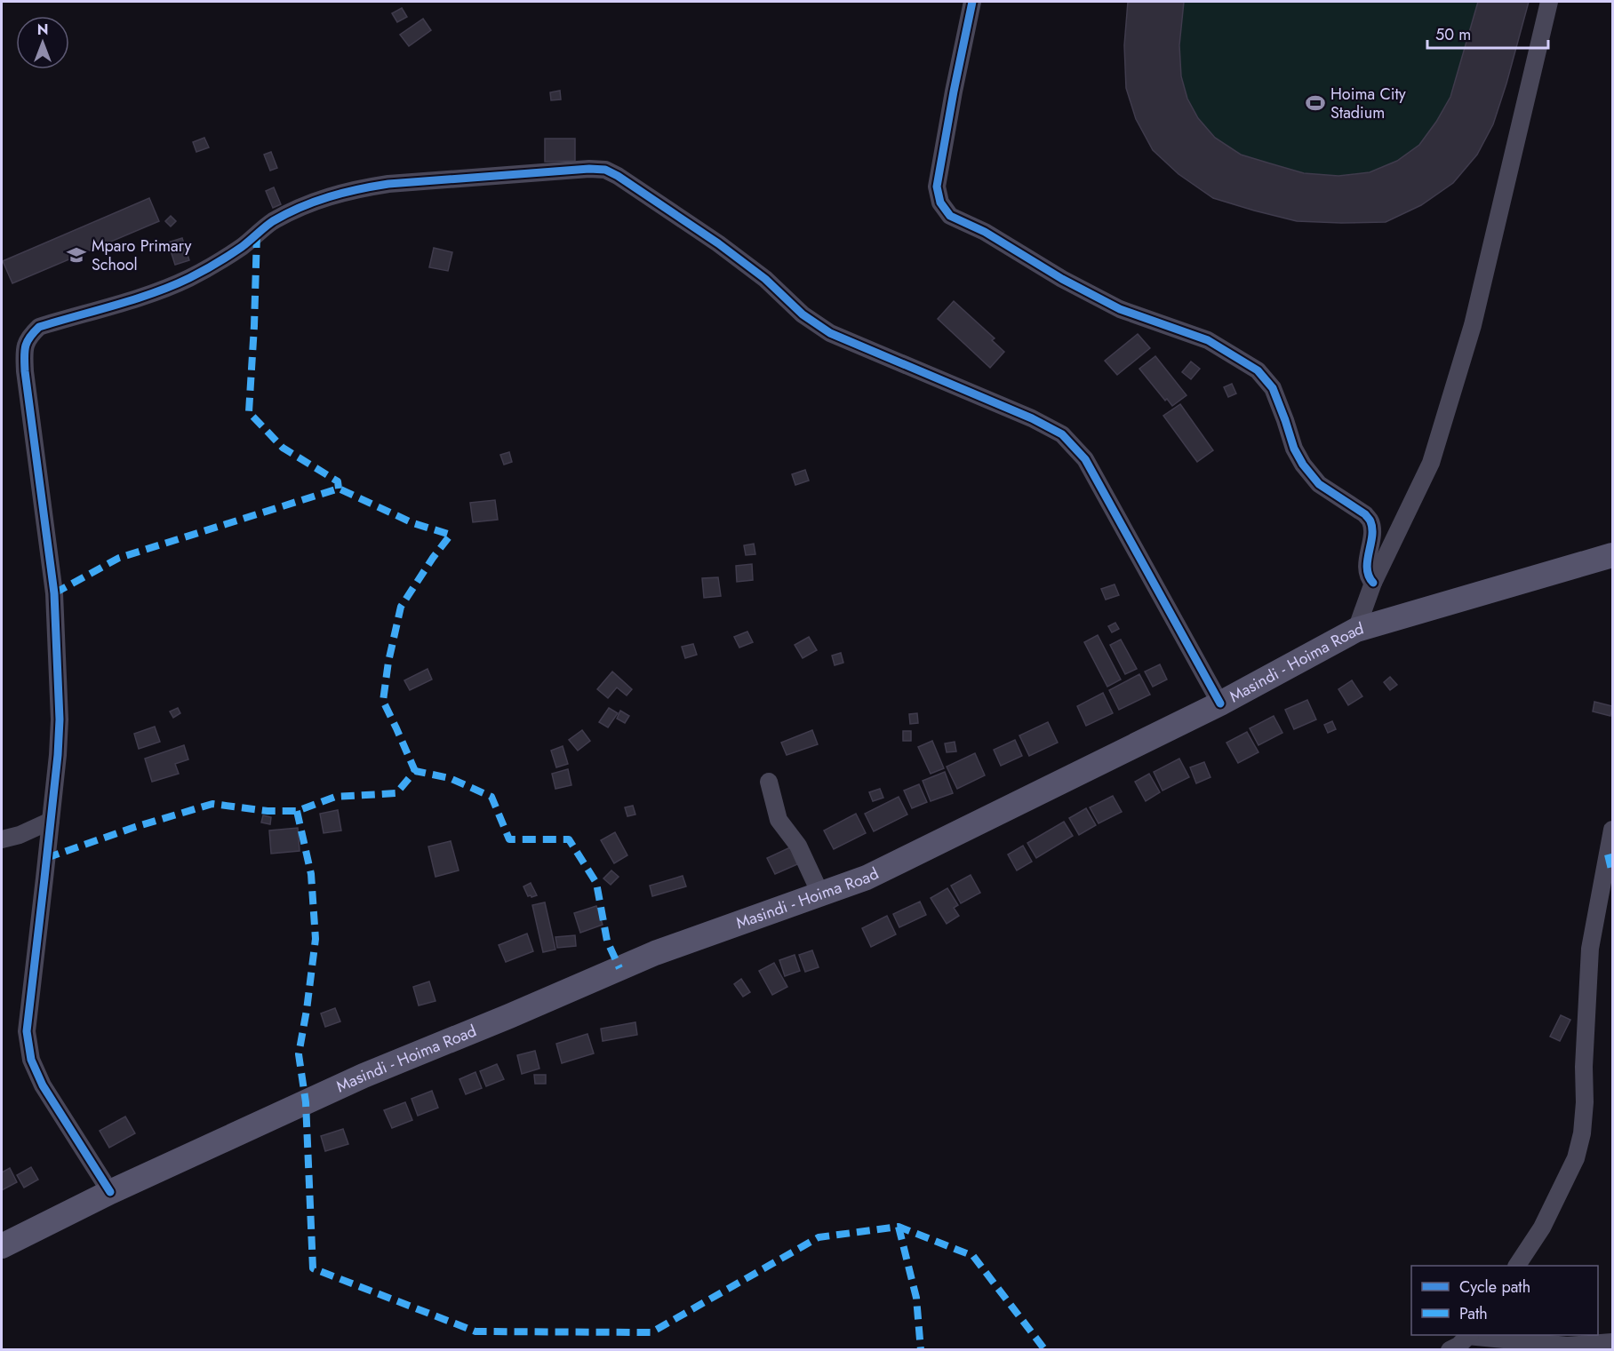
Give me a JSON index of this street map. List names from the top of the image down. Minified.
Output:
{"streets":{"main road":["Masindi - Hoima Road"]},"places":{"sports":["Hoima City Stadium"],"school or university":["Mparo Primary School"]},"legend":["Cycle path","Path"],"scale_bar":"50 m","north":"top"}
